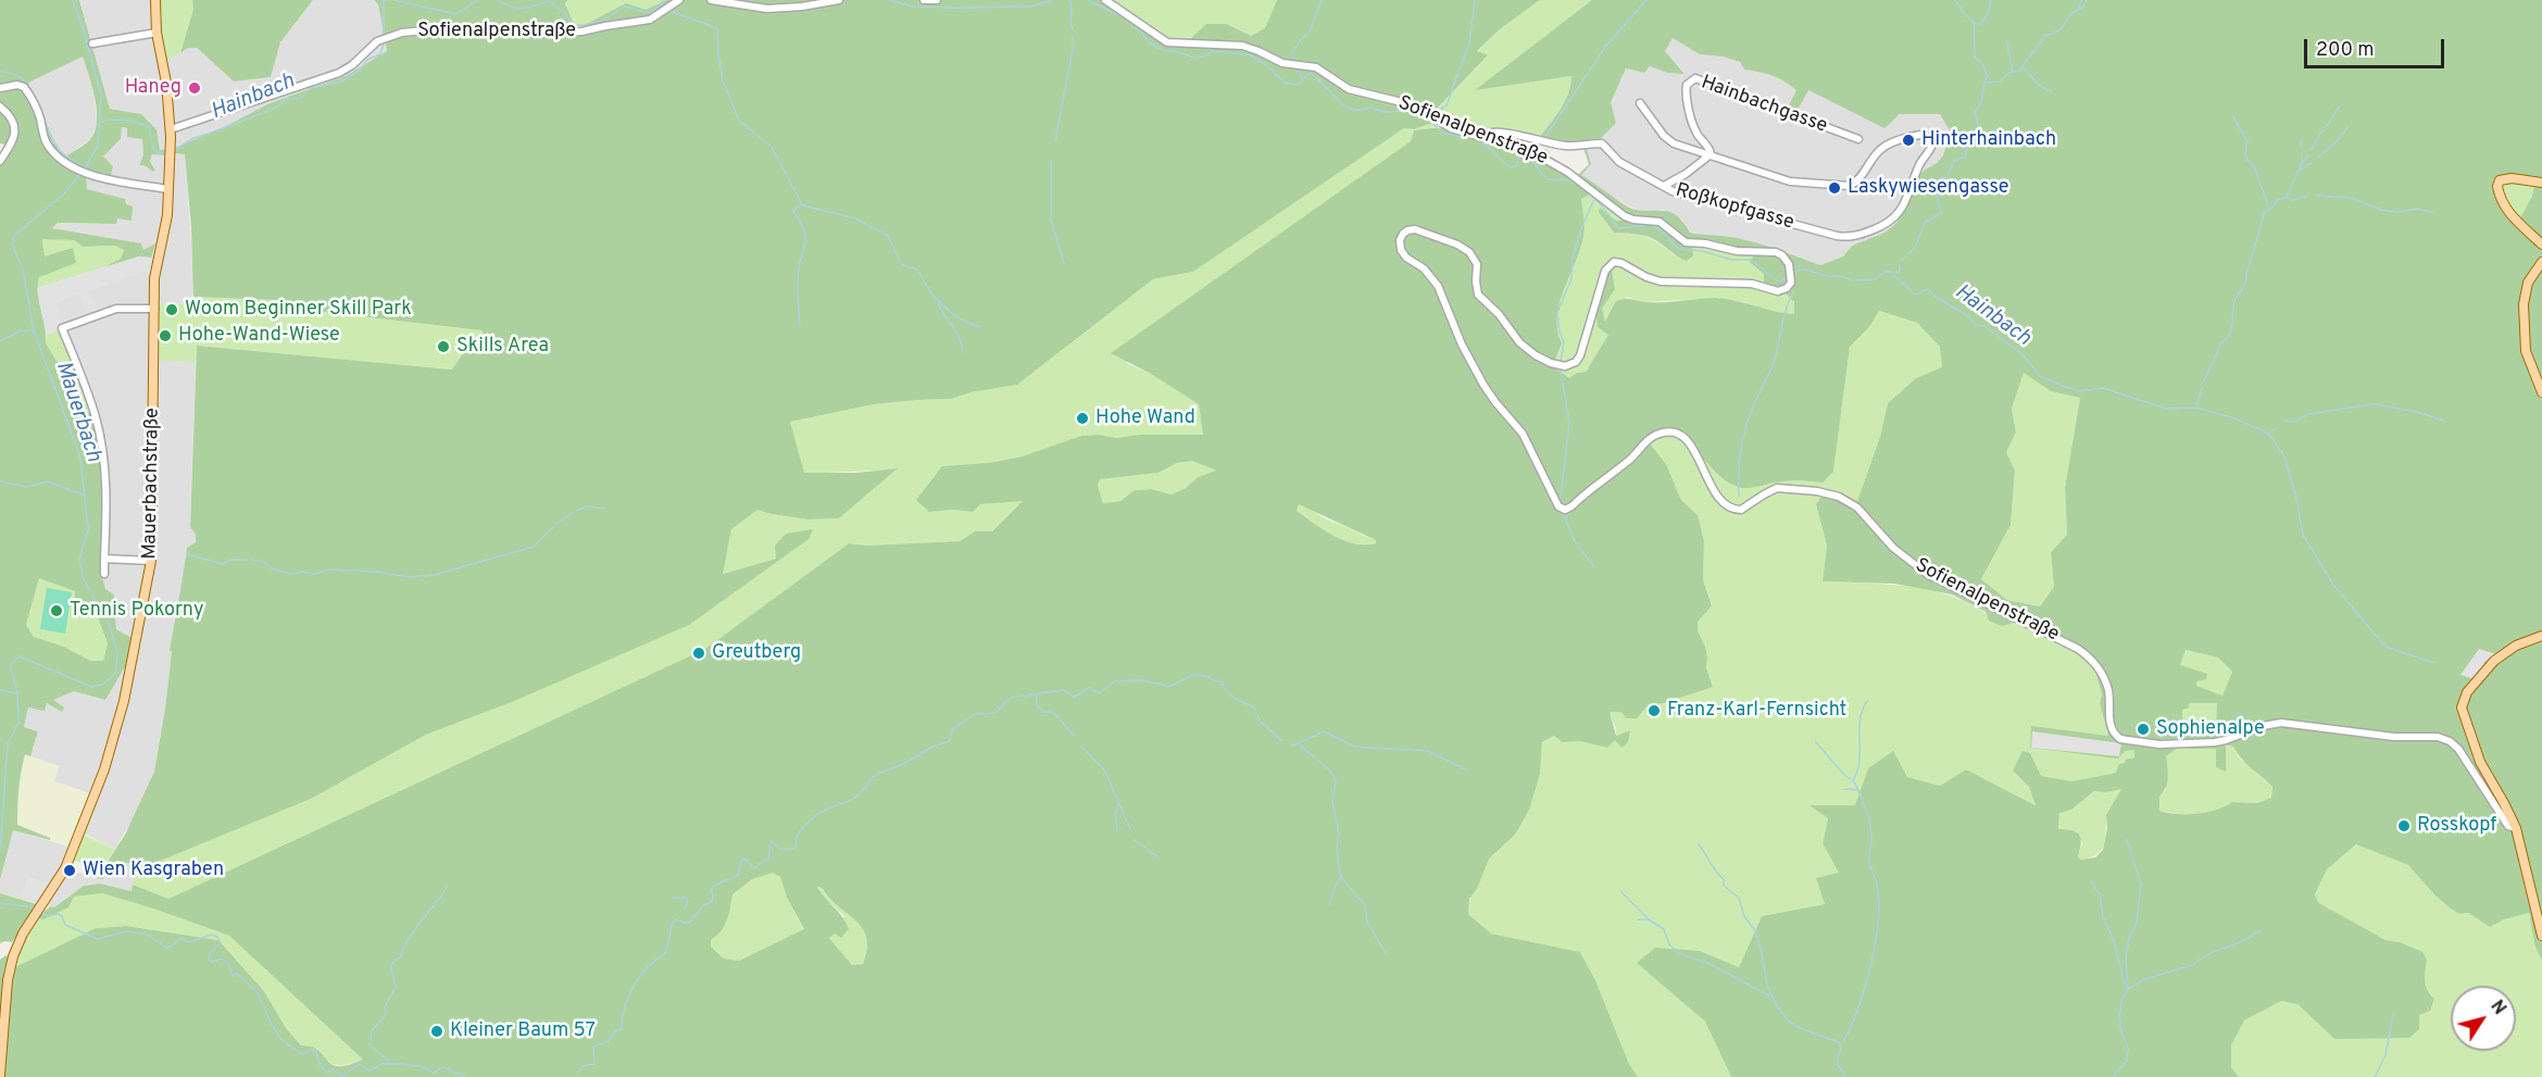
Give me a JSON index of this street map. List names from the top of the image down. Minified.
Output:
{"streets":{"main road":["Mauerbachstraße"],"street":["Sofienalpenstraße","Hainbachgasse","Roßkopfgasse"]},"crossings":[["Sofienalpenstraße","Roßkopfgasse"],["Sofienalpenstraße","Mauerbachstraße"],["Hainbachgasse","Roßkopfgasse"]],"water":["Hainbach","Mauerbach"],"places":["Haneg","Hinterhainbach","Laskywiesengasse","Woom Beginner Skill Park","Hohe-Wand-Wiese","Skills Area","Hohe Wand","Tennis Pokorny","Greutberg","Franz-Karl-Fernsicht","Sophienalpe","Rosskopf","Wien Kasgraben","Kleiner Baum 57"],"scale_bar":"200 m","north":"top right"}
